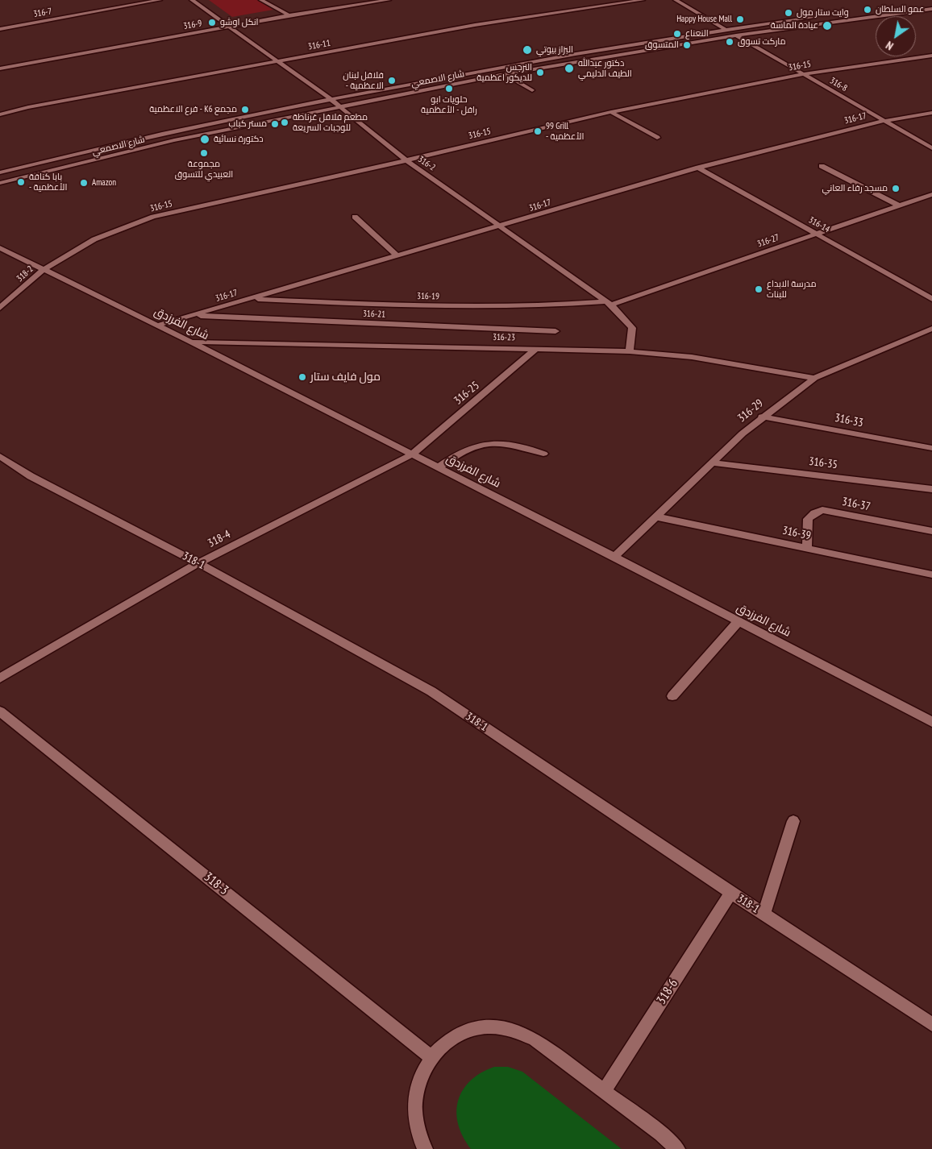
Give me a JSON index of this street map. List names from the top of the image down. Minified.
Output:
{"streets":{"street":["316-7","316-9","316-11","316-15","شارع الاصمعي","316-8","316-17","316-2","316-14","316-27","318-2","316-19","316-21","شارع الفرزدق","316-23","316-25","316-29","316-33","316-35","316-37","316-39","318-4","318-1","318-3","318-6"]},"crossings":[["316-9","316-2"],["316-11","316-2"],["316-15","316-8"],["316-15","316-2"],["316-15","318-2"],["316-15","شارع الفرزدق"],["شارع الاصمعي","316-8"],["شارع الاصمعي","316-2"],["316-8","316-17"],["316-17","316-2"],["316-17","316-14"],["316-17","316-19"],["316-17","316-21"],["316-17","شارع الفرزدق"],["316-2","316-27"],["316-2","316-19"],["316-2","316-23"],["316-14","316-27"],["316-27","316-19"],["318-2","شارع الفرزدق"],["شارع الفرزدق","316-23"],["شارع الفرزدق","316-25"],["شارع الفرزدق","316-29"],["شارع الفرزدق","318-4"],["316-23","316-25"],["316-23","316-29"],["316-25","318-4"],["316-29","316-33"],["316-29","316-35"],["316-29","316-39"],["316-37","316-39"],["318-4","318-1"],["318-1","318-6"]],"places":["عمو السلطان","وايت ستار مول","Happy House Mall","انكل اوشو","عيادة الماسة","النعناع","ماركت تسوق","المتسوق","البزاز بيوتي","دكتور عبدالله الطيف الدليمي","النرجس للديكور اعظمية","فلافل لبنان - الاعظمية","حلويات ابو رافل - الأعظمية","فرع الاعظمية - K6 مجمع","مطعم فلافل غرناطة للوجبات السريعة","مستر كباب","99 Grill - الأعظمية","دكتورة نسائية","مجموعة العبيدي للتسوق","بابا كنافة - الأعظمية","Amazon","مسجد رفاء العاني","مدرسة الابداع للبنات","مول فايف ستار"],"north":"bottom left"}
